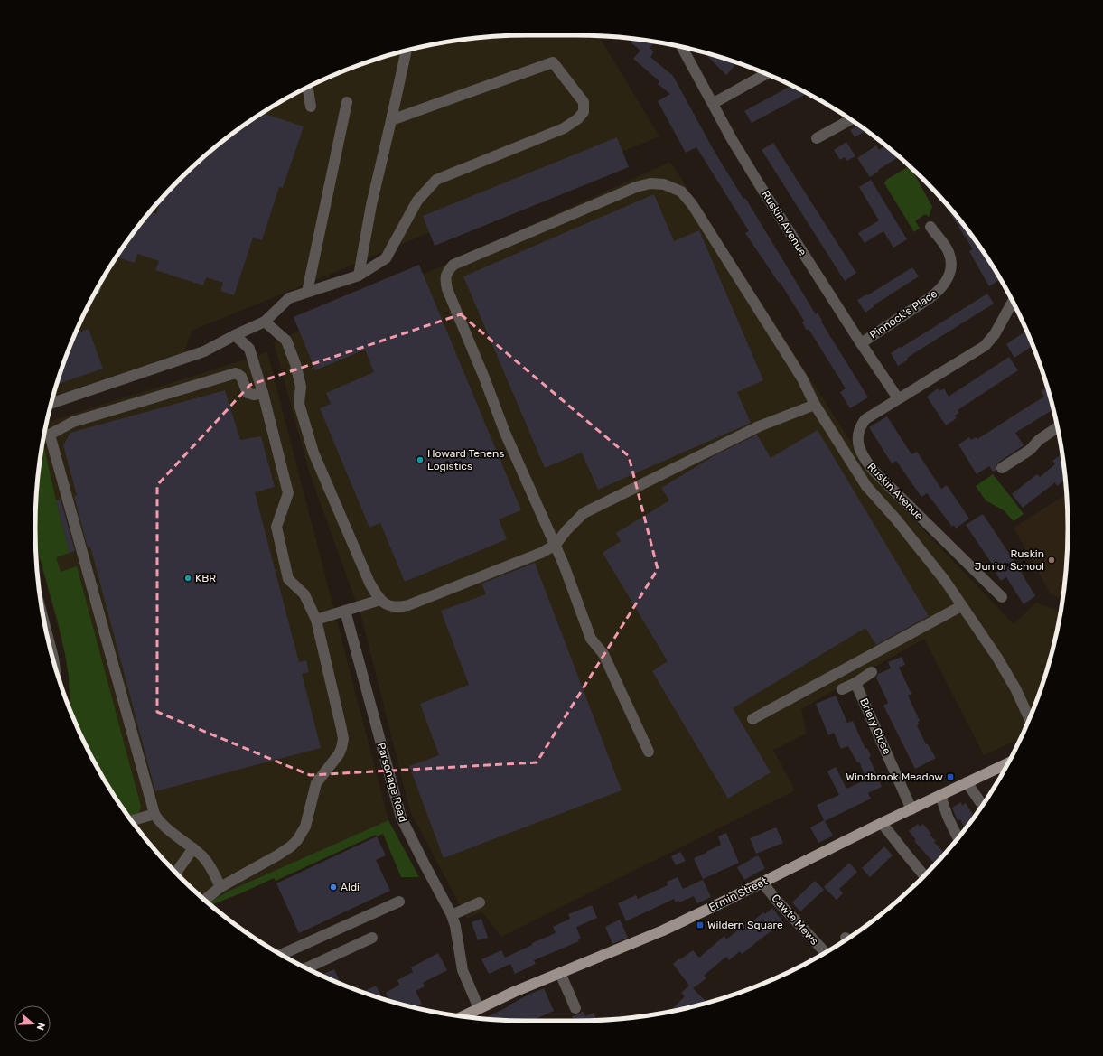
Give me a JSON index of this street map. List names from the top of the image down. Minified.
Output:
{"streets":{"main road":["Ermin Street"],"street":["Ruskin Avenue","Pinnock's Place","Briery Close","Parsonage Road","Cawte Mews"]},"crossings":[["Ruskin Avenue","Pinnock's Place"],["Briery Close","Ermin Street"],["Parsonage Road","Ermin Street"],["Ermin Street","Cawte Mews"]],"places":{"other":["Howard Tenens Logistics","Ruskin Junior School","KBR","Aldi"],"transit":["Windbrook Meadow","Wildern Square"]},"north":"right"}
